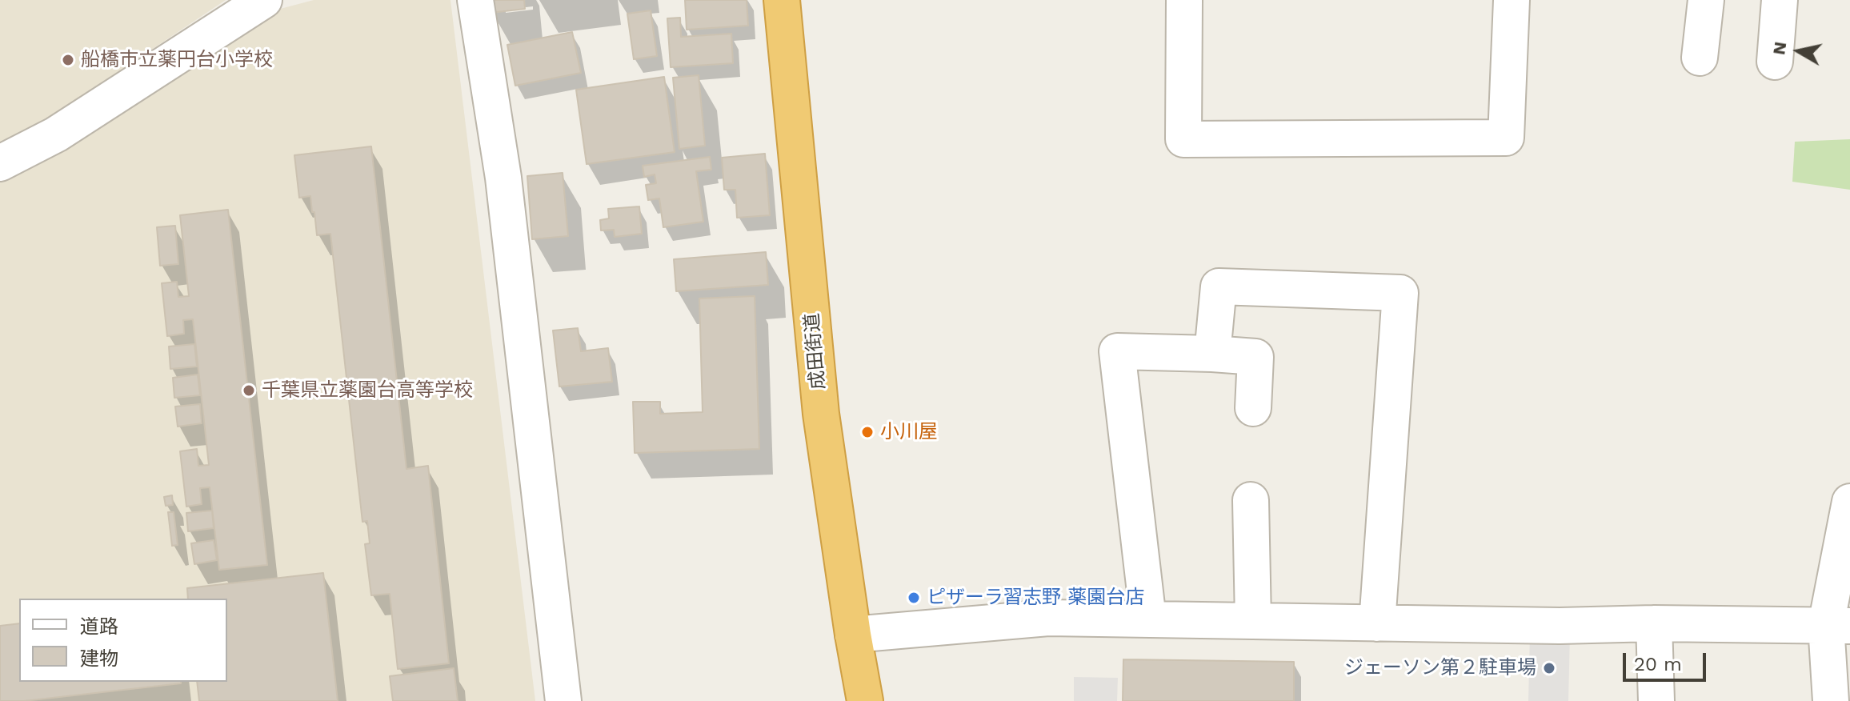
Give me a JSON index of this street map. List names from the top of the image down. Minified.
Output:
{"streets":{"highway":["成田街道"]},"places":["船橋市立薬円台小学校","千葉県立薬園台高等学校","小川屋","ピザーラ習志野 薬園台店","ジェーソン第２駐車場"],"legend":["道路","建物"],"scale_bar":"20 m","north":"left"}
